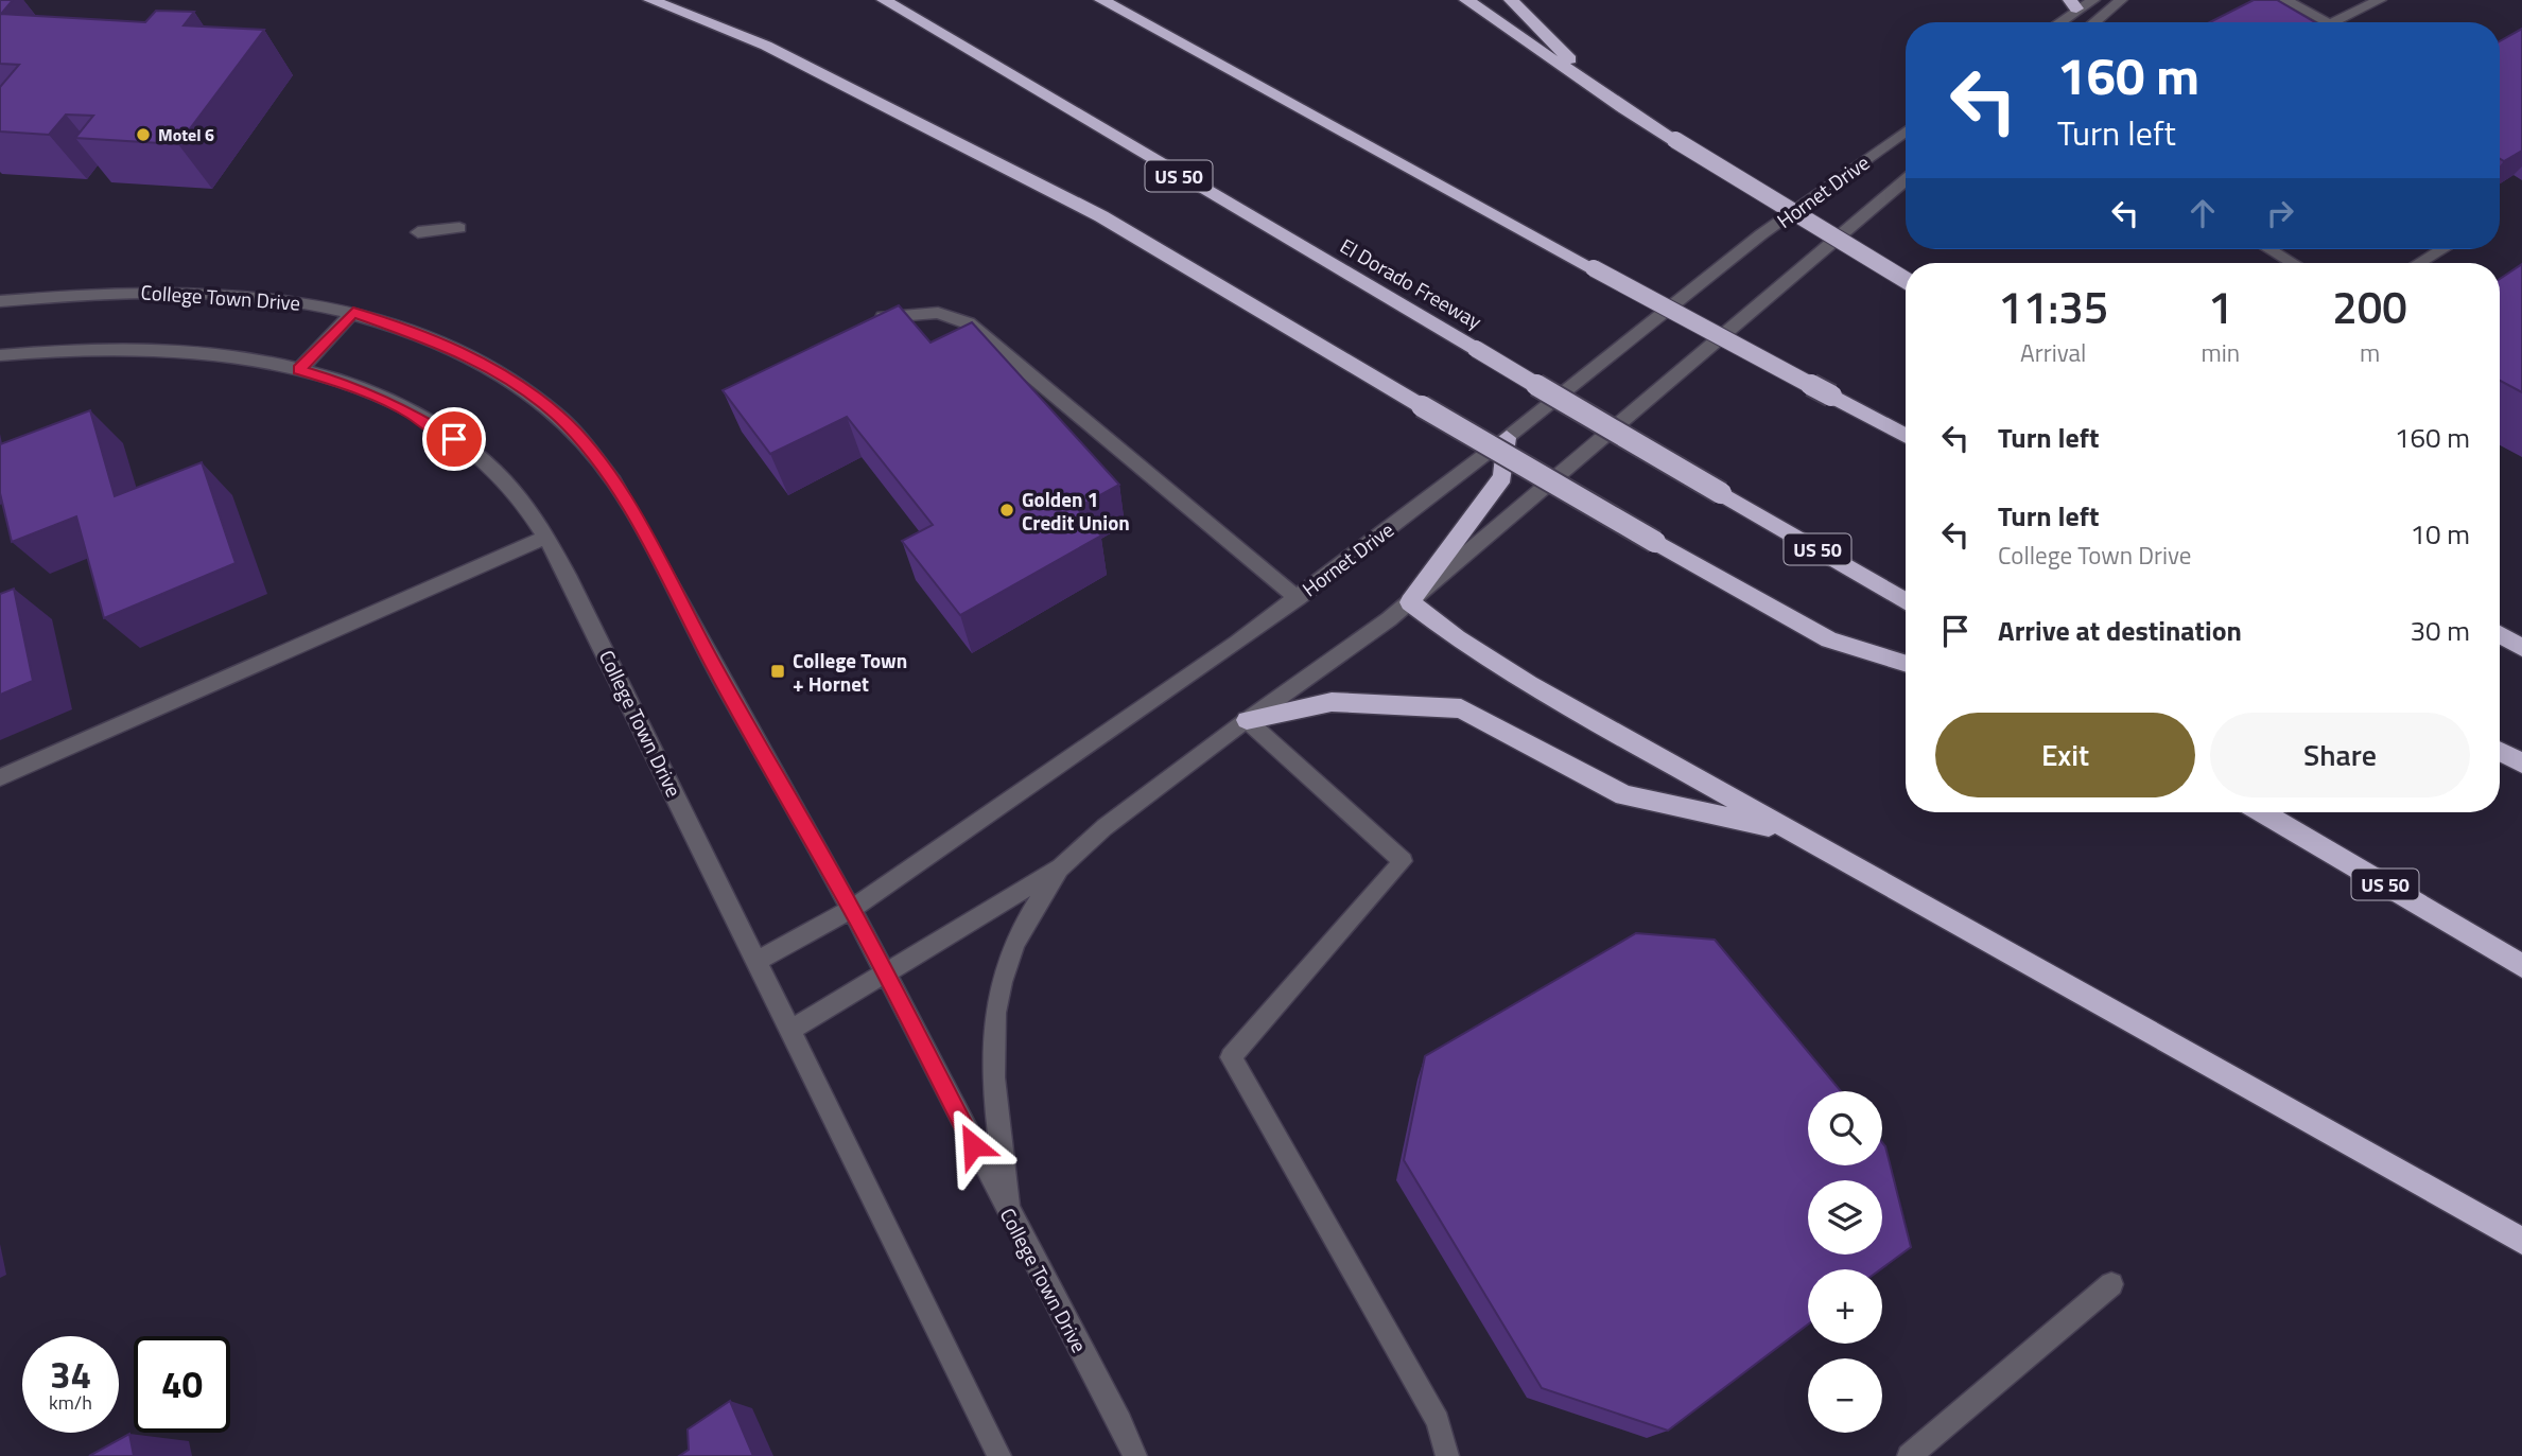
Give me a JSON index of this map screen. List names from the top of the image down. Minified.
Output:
{"streets":{"highway":["US 50","El Dorado Freeway"],"street":["Hornet Drive","College Town Drive"]},"crossings":[["Hornet Drive","College Town Drive"]],"places":{"other":["Motel 6","Golden 1 Credit Union"],"transit":["College Town + Hornet"]},"page":{"turn":["160 m","Turn left"],"eta":["11:35","Arrival","1","min","200","m"],"list":[{"name":"Turn left","value":"160 m"},{"name":"Turn left","note":"College Town Drive","value":"10 m"},{"name":"Arrive at destination","value":"30 m"}],"buttons":["Exit","Share"],"map_buttons":["+","−"],"speed":"34 km/h","limit":"40"}}
